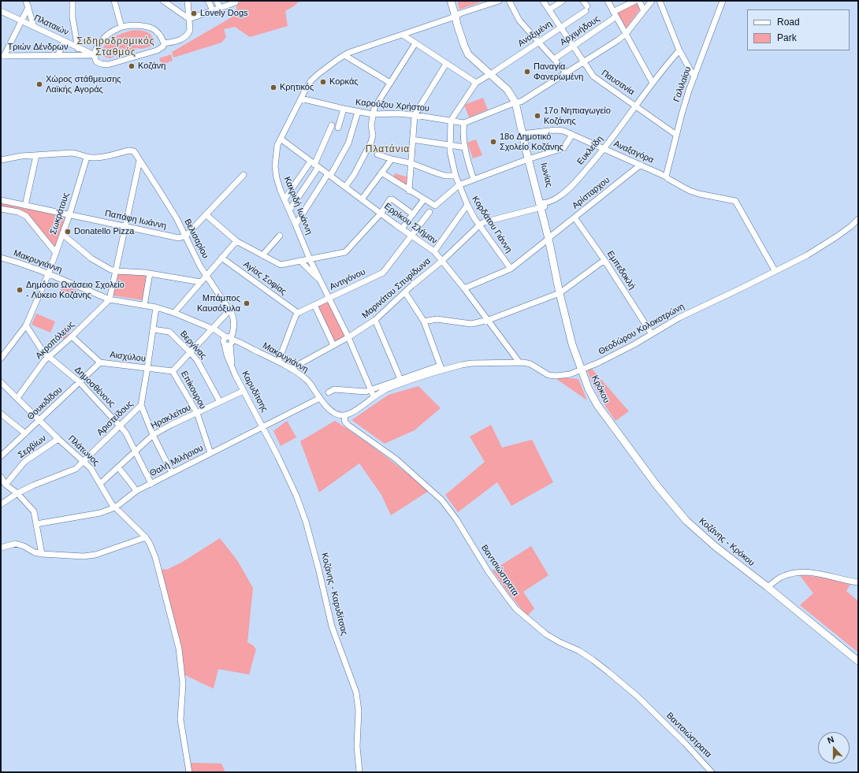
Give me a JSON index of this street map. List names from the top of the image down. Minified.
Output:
{"streets":{"main road":["Ιωνίας","Κρόκου","Κοζάνης - Κρόκου"],"street":["Πλαταιών","Αρχιμήδους","Αναξιμένη","Τριών Δένδρων","Παυσανία","Γαλιλαίου","Καρούζου Χρήστου","Ευκλείδη","Αναξαγόρα","Αρίσταρχου","Κακριδή Ιωάννη","Σωκράτους","Παπάφη Ιωάννη","Ερρίκου Σλήμαν","Κορδάτου Γιάννη","Βελισαρίου","Μακρυγιάννη","Εμπεδοκλή","Αγίας Σοφίας","Αντιγόνου","Μαρινάτου Σπυρίδωνα","Θεοδώρου Κολοκοτρώνη","Ακροπόλεως","Βεργίνας","Αισχύλου","Δημοσθένους","Επίκουρου","Καρυδίτσης","Θουκιδίδου","Ηρακλείτου","Αριστείδους","Σερβίων","Πλάτωνος","Θαλή Μιλήσιου","Βαντσιώστρατα","Κοζάνης - Καρυδίτσας"]},"crossings":[["Πλαταιών","Τριών Δένδρων"],["Αρχιμήδους","Παυσανία"],["Αναξιμένη","Παυσανία"],["Αναξιμένη","Ιωνίας"],["Παυσανία","Γαλιλαίου"],["Παυσανία","Ευκλείδη"],["Γαλιλαίου","Αναξαγόρα"],["Καρούζου Χρήστου","Κακριδή Ιωάννη"],["Καρούζου Χρήστου","Κορδάτου Γιάννη"],["Ευκλείδη","Αναξαγόρα"],["Ευκλείδη","Ιωνίας"],["Ευκλείδη","Μαρινάτου Σπυρίδωνα"],["Αναξαγόρα","Ιωνίας"],["Αναξαγόρα","Αρίσταρχου"],["Αναξαγόρα","Θεοδώρου Κολοκοτρώνη"],["Ιωνίας","Αρίσταρχου"],["Ιωνίας","Κακριδή Ιωάννη"],["Ιωνίας","Μαρινάτου Σπυρίδωνα"],["Ιωνίας","Θεοδώρου Κολοκοτρώνη"],["Ιωνίας","Κρόκου"],["Αρίσταρχου","Ερρίκου Σλήμαν"],["Αρίσταρχου","Κορδάτου Γιάννη"],["Αρίσταρχου","Εμπεδοκλή"],["Κακριδή Ιωάννη","Ερρίκου Σλήμαν"],["Κακριδή Ιωάννη","Αντιγόνου"],["Κακριδή Ιωάννη","Μαρινάτου Σπυρίδωνα"],["Κακριδή Ιωάννη","Θεοδώρου Κολοκοτρώνη"],["Σωκράτους","Παπάφη Ιωάννη"],["Σωκράτους","Βελισαρίου"],["Σωκράτους","Μακρυγιάννη"],["Σωκράτους","Δημοσθένους"],["Παπάφη Ιωάννη","Βελισαρίου"],["Ερρίκου Σλήμαν","Αντιγόνου"],["Ερρίκου Σλήμαν","Μαρινάτου Σπυρίδωνα"],["Ερρίκου Σλήμαν","Θεοδώρου Κολοκοτρώνη"],["Κορδάτου Γιάννη","Μαρινάτου Σπυρίδωνα"],["Βελισαρίου","Μακρυγιάννη"],["Βελισαρίου","Καρυδίτσης"],["Μακρυγιάννη","Μαρινάτου Σπυρίδωνα"],["Μακρυγιάννη","Ακροπόλεως"],["Μακρυγιάννη","Καρυδίτσης"],["Μακρυγιάννη","Αριστείδους"],["Μακρυγιάννη","Θαλή Μιλήσιου"],["Εμπεδοκλή","Θεοδώρου Κολοκοτρώνη"],["Αγίας Σοφίας","Αντιγόνου"],["Θεοδώρου Κολοκοτρώνη","Κρόκου"],["Θεοδώρου Κολοκοτρώνη","Βαντσιώστρατα"],["Ακροπόλεως","Αισχύλου"],["Ακροπόλεως","Δημοσθένους"],["Ακροπόλεως","Πλάτωνος"],["Βεργίνας","Ηρακλείτου"],["Βεργίνας","Αριστείδους"],["Αισχύλου","Επίκουρου"],["Αισχύλου","Θουκιδίδου"],["Αισχύλου","Αριστείδους"],["Δημοσθένους","Θουκιδίδου"],["Δημοσθένους","Ηρακλείτου"],["Δημοσθένους","Αριστείδους"],["Δημοσθένους","Θαλή Μιλήσιου"],["Κρόκου","Κοζάνης - Κρόκου"],["Επίκουρου","Ηρακλείτου"],["Επίκουρου","Θαλή Μιλήσιου"],["Καρυδίτσης","Ηρακλείτου"],["Καρυδίτσης","Θαλή Μιλήσιου"],["Καρυδίτσης","Κοζάνης - Καρυδίτσας"],["Θουκιδίδου","Πλάτωνος"],["Ηρακλείτου","Πλάτωνος"],["Αριστείδους","Πλάτωνος"],["Σερβίων","Πλάτωνος"],["Πλάτωνος","Θαλή Μιλήσιου"],["Θαλή Μιλήσιου","Κοζάνης - Καρυδίτσας"]],"districts":["Σιδηροδρομικός Σταθμός","Πλατάνια"],"places":["Lovely Dogs","Κοζάνη","Παναγία Φανερωμένη","Κορκάς","Χώρος στάθμευσης Λαϊκής Αγοράς","Κρητικός","17ο Νηπιαγωγείο Κοζάνης","18ο Δημοτικό Σχολείο Κοζάνης","Donatello Pizza","Δημόσιο Ωνάσειο Σχολείο - Λύκειο Κοζάνης","Μπάμπος Καυσόξυλα"],"legend":["Road","Park"],"north":"top"}
